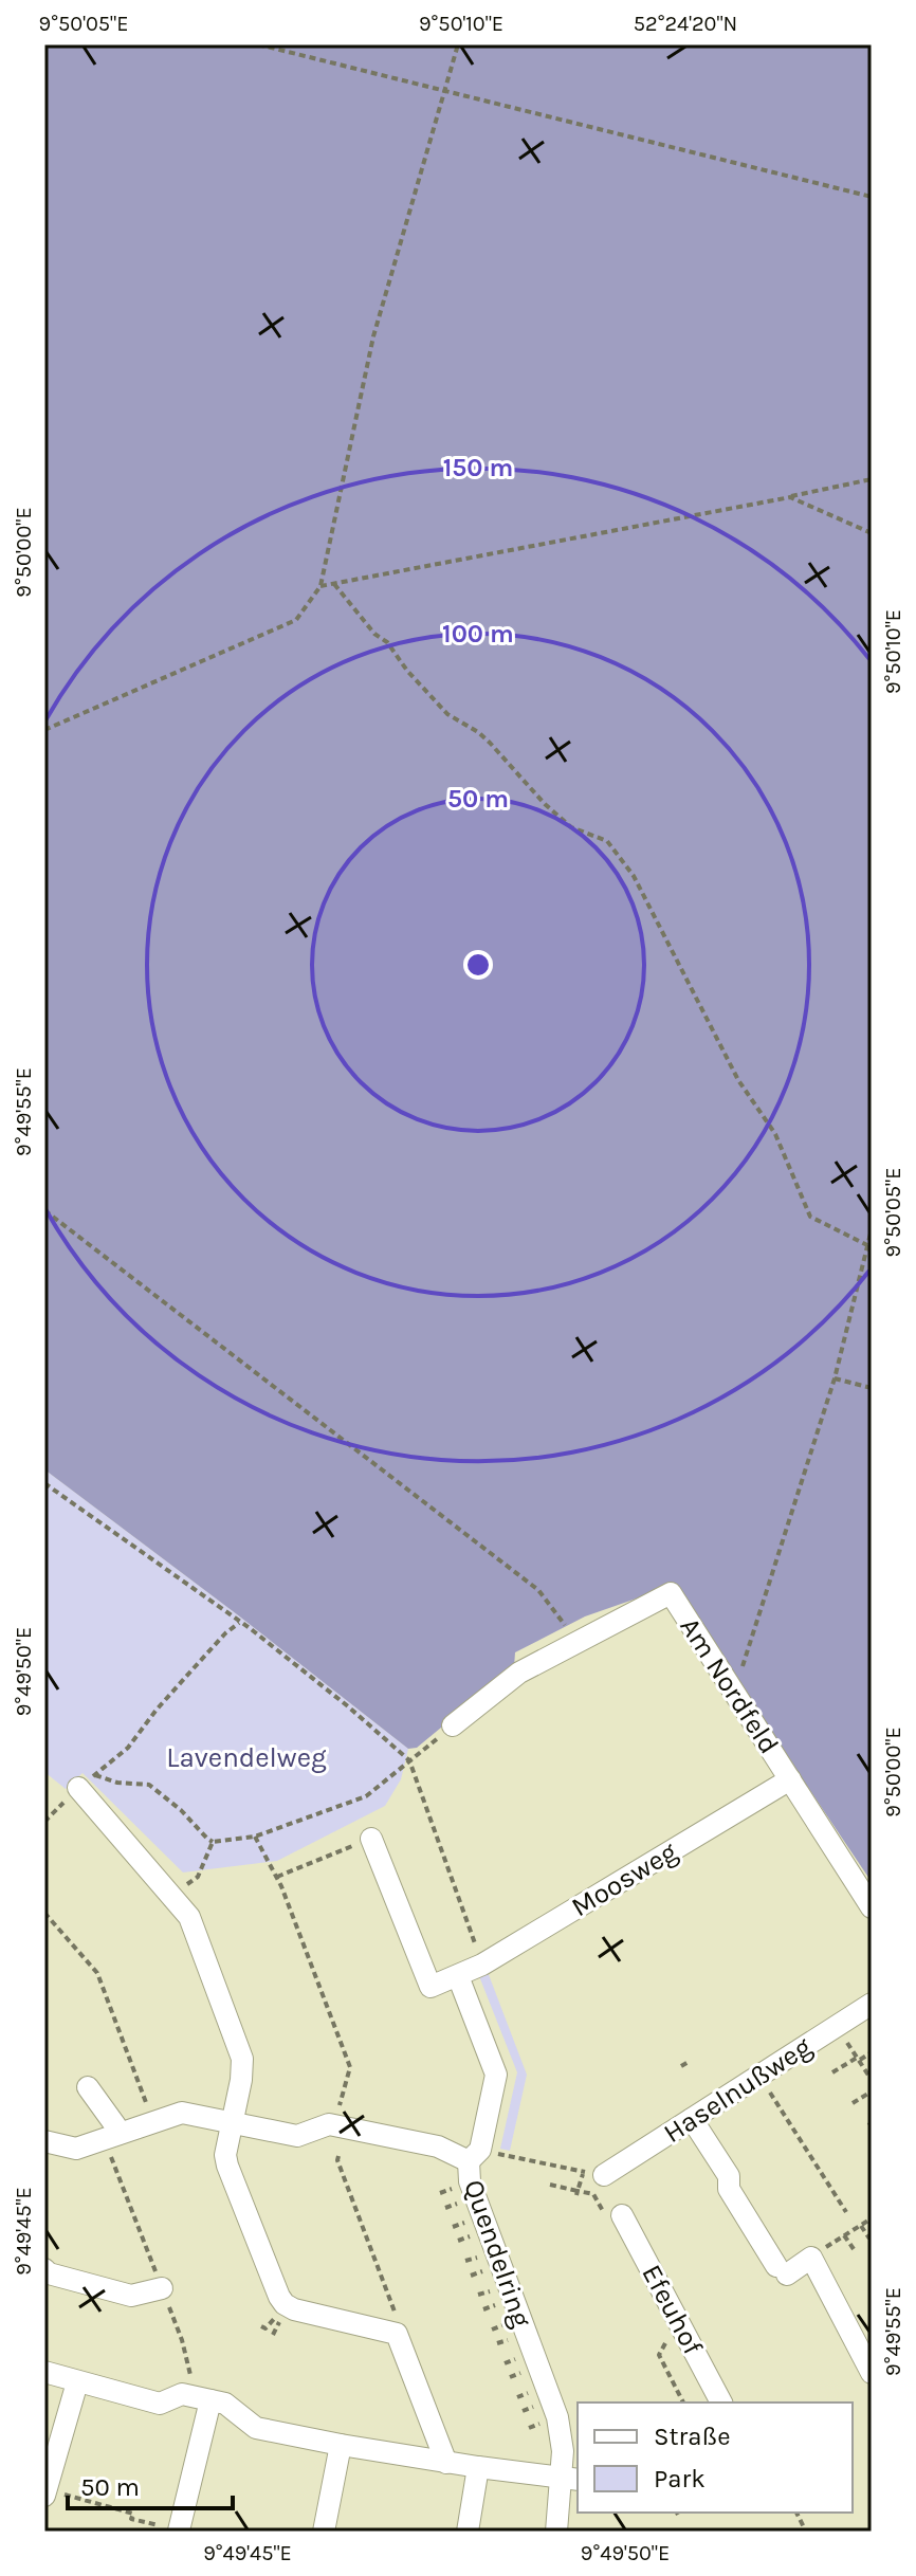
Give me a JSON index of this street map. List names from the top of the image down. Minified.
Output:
{"streets":{"street":["Am Nordfeld","Moosweg","Haselnußweg","Quendelring","Efeuhof"]},"crossings":[["Am Nordfeld","Moosweg"]],"parks":["Lavendelweg"],"legend":["Straße","Park"],"scale_bar":"50 m","coordinates":["9°50'05\"E","9°50'10\"E","52°24'20\"N","9°50'00\"E","9°49'55\"E","9°49'50\"E","9°49'45\"E"],"rings":["150 m","100 m","50 m"]}
